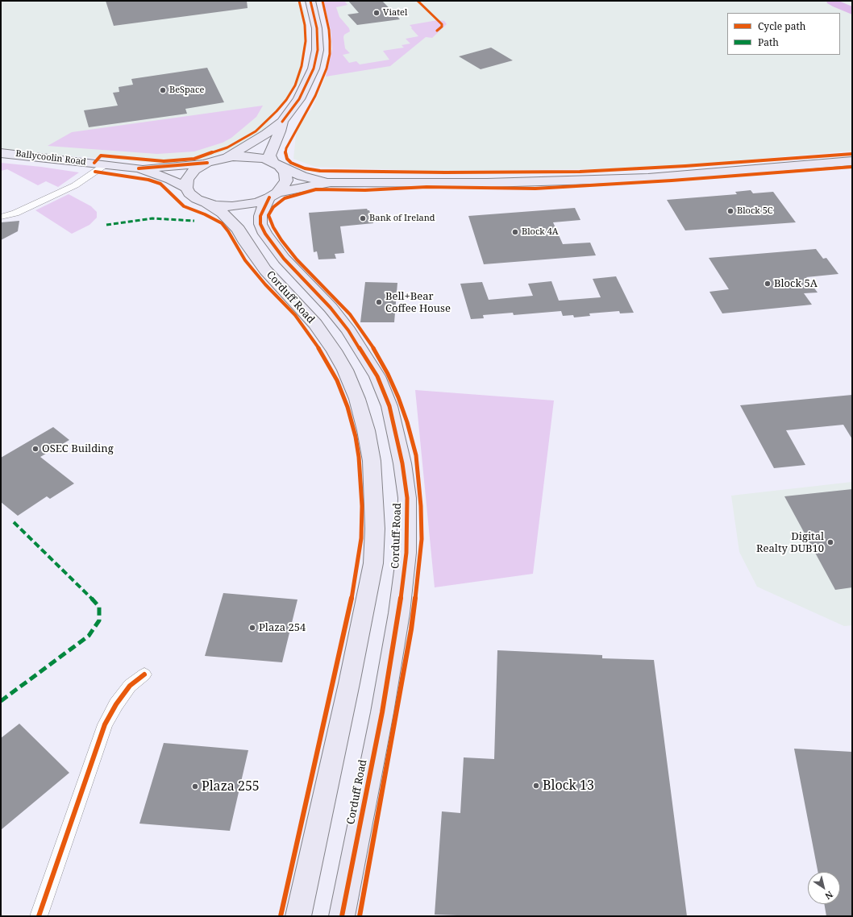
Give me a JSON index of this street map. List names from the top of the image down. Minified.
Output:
{"streets":{"main road":["Ballycoolin Road","Corduff Road"]},"crossings":[["Ballycoolin Road","Corduff Road"]],"places":["Viatel","BeSpace","Block 5C","Bank of Ireland","Block 4A","Block 5A","Bell+Bear Coffee House","OSEC Building","Digital Realty DUB10","Plaza 254","Block 13","Plaza 255"],"legend":["Cycle path","Path"],"north":"bottom right"}
